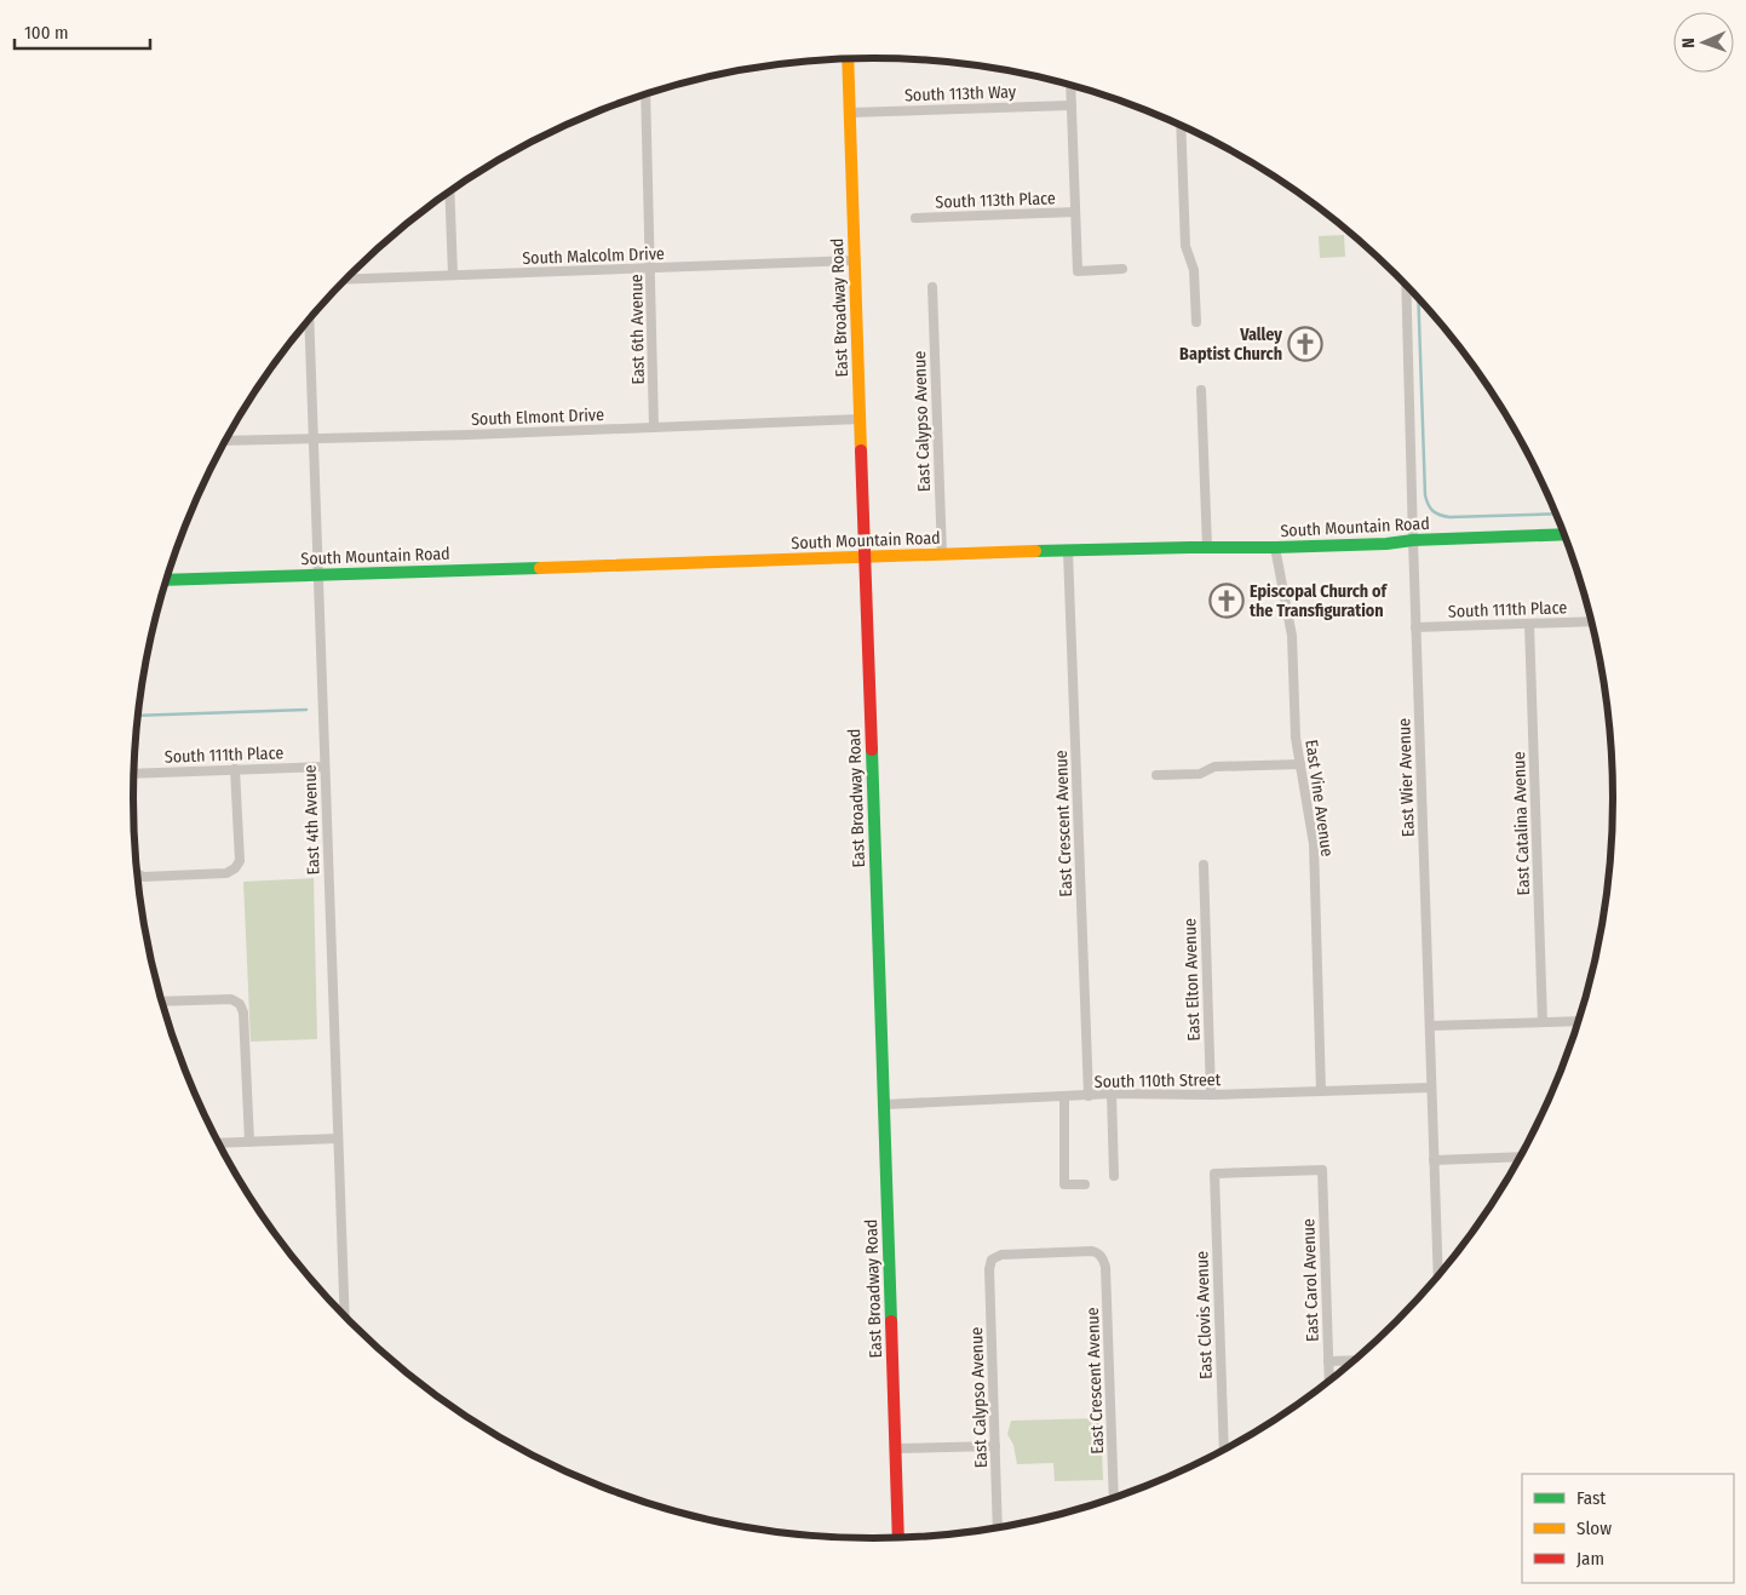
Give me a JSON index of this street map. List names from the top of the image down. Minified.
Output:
{"streets":{"main road":["East Broadway Road","South Mountain Road"],"street":["South 113th Way","South 113th Place","South Malcolm Drive","East 6th Avenue","South Elmont Drive","East Calypso Avenue","South 111th Place","East Wier Avenue","East Vine Avenue","East 4th Avenue","East Crescent Avenue","East Catalina Avenue","East Elton Avenue","South 110th Street","East Carol Avenue","East Clovis Avenue"]},"crossings":[["South 113th Way","East Broadway Road"],["South Malcolm Drive","East Broadway Road"],["South Malcolm Drive","East 6th Avenue"],["East Broadway Road","South Elmont Drive"],["East Broadway Road","South Mountain Road"],["East Broadway Road","South 110th Street"],["East 6th Avenue","South Elmont Drive"],["South Elmont Drive","East 4th Avenue"],["East Calypso Avenue","South Mountain Road"],["East Calypso Avenue","East Crescent Avenue"],["South Mountain Road","East Wier Avenue"],["South Mountain Road","East Vine Avenue"],["South Mountain Road","East 4th Avenue"],["South Mountain Road","East Crescent Avenue"],["South 111th Place","East Wier Avenue"],["South 111th Place","East 4th Avenue"],["South 111th Place","East Catalina Avenue"],["East Wier Avenue","South 110th Street"],["East Vine Avenue","South 110th Street"],["East Crescent Avenue","South 110th Street"],["East Elton Avenue","South 110th Street"],["East Carol Avenue","East Clovis Avenue"]],"places":{"church":["Valley Baptist Church","Episcopal Church of the Transfiguration"]},"legend":["Fast","Slow","Jam"],"scale_bar":"100 m","north":"left"}
